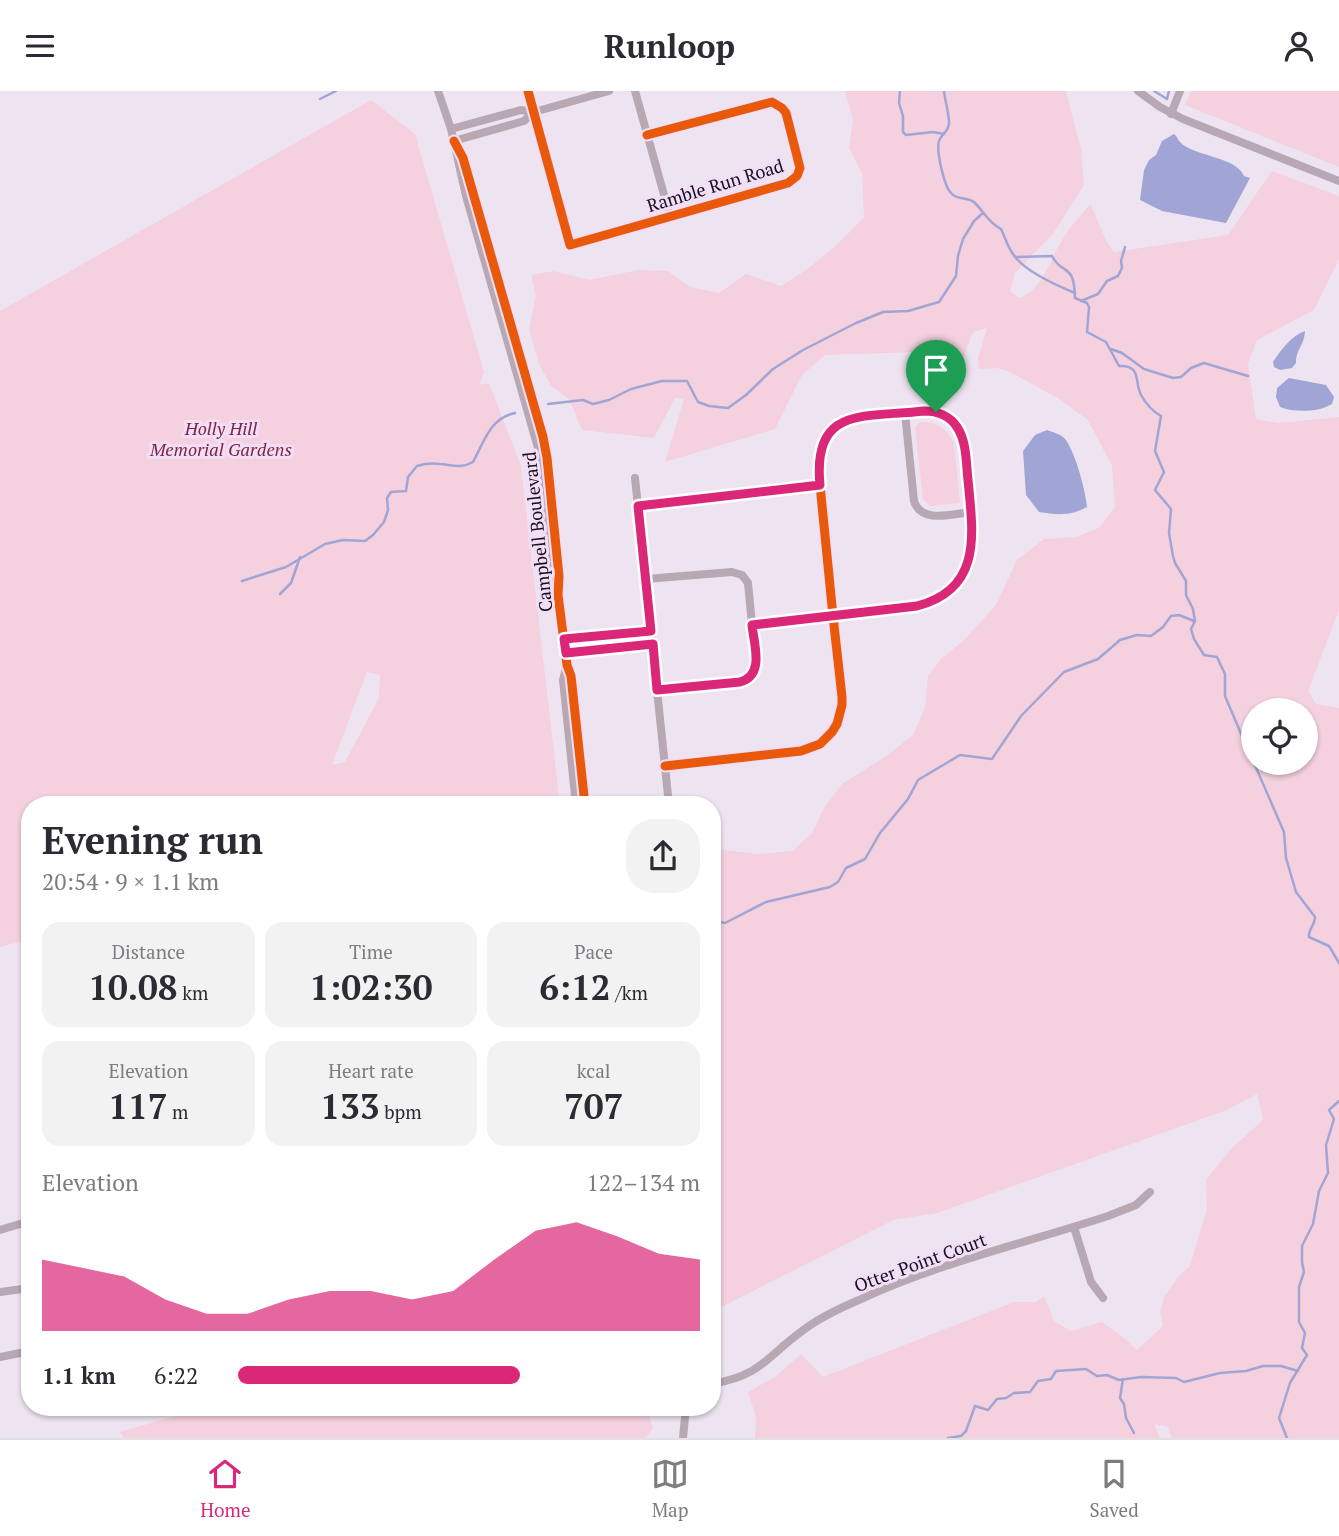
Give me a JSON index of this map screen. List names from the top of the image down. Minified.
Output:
{"streets":{"street":["Ramble Run Road","Campbell Boulevard","Otter Point Court"]},"parks":["Holly Hill Memorial Gardens"],"page":{"header":"Runloop","heading":["Evening run","20:54 · 9 × 1.1 km"],"stats":[["Distance","10.08 km"],["Time","1:02:30"],["Pace","6:12 /km"],["Elevation","117 m"],["Heart rate","133 bpm"],["kcal","707"]],"chart":["Elevation","122–134 m"],"list":[{"name":"1.1 km","note":"6:22"}],"tabs":["Home","Map","Saved"]}}
